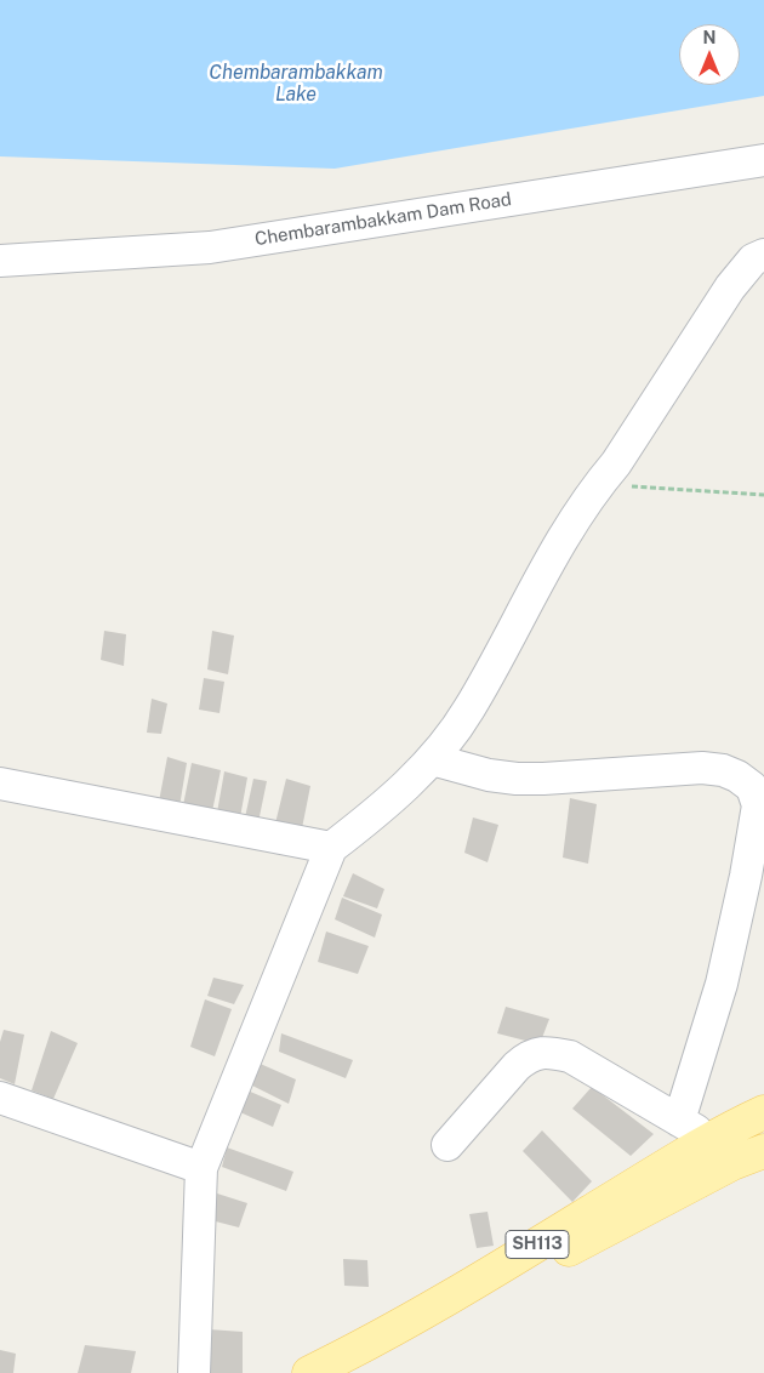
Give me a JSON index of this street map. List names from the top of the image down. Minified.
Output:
{"streets":{"main road":["SH113"],"street":["Chembarambakkam Dam Road"]},"water":["Chembarambakkam Lake"],"north":"top"}
